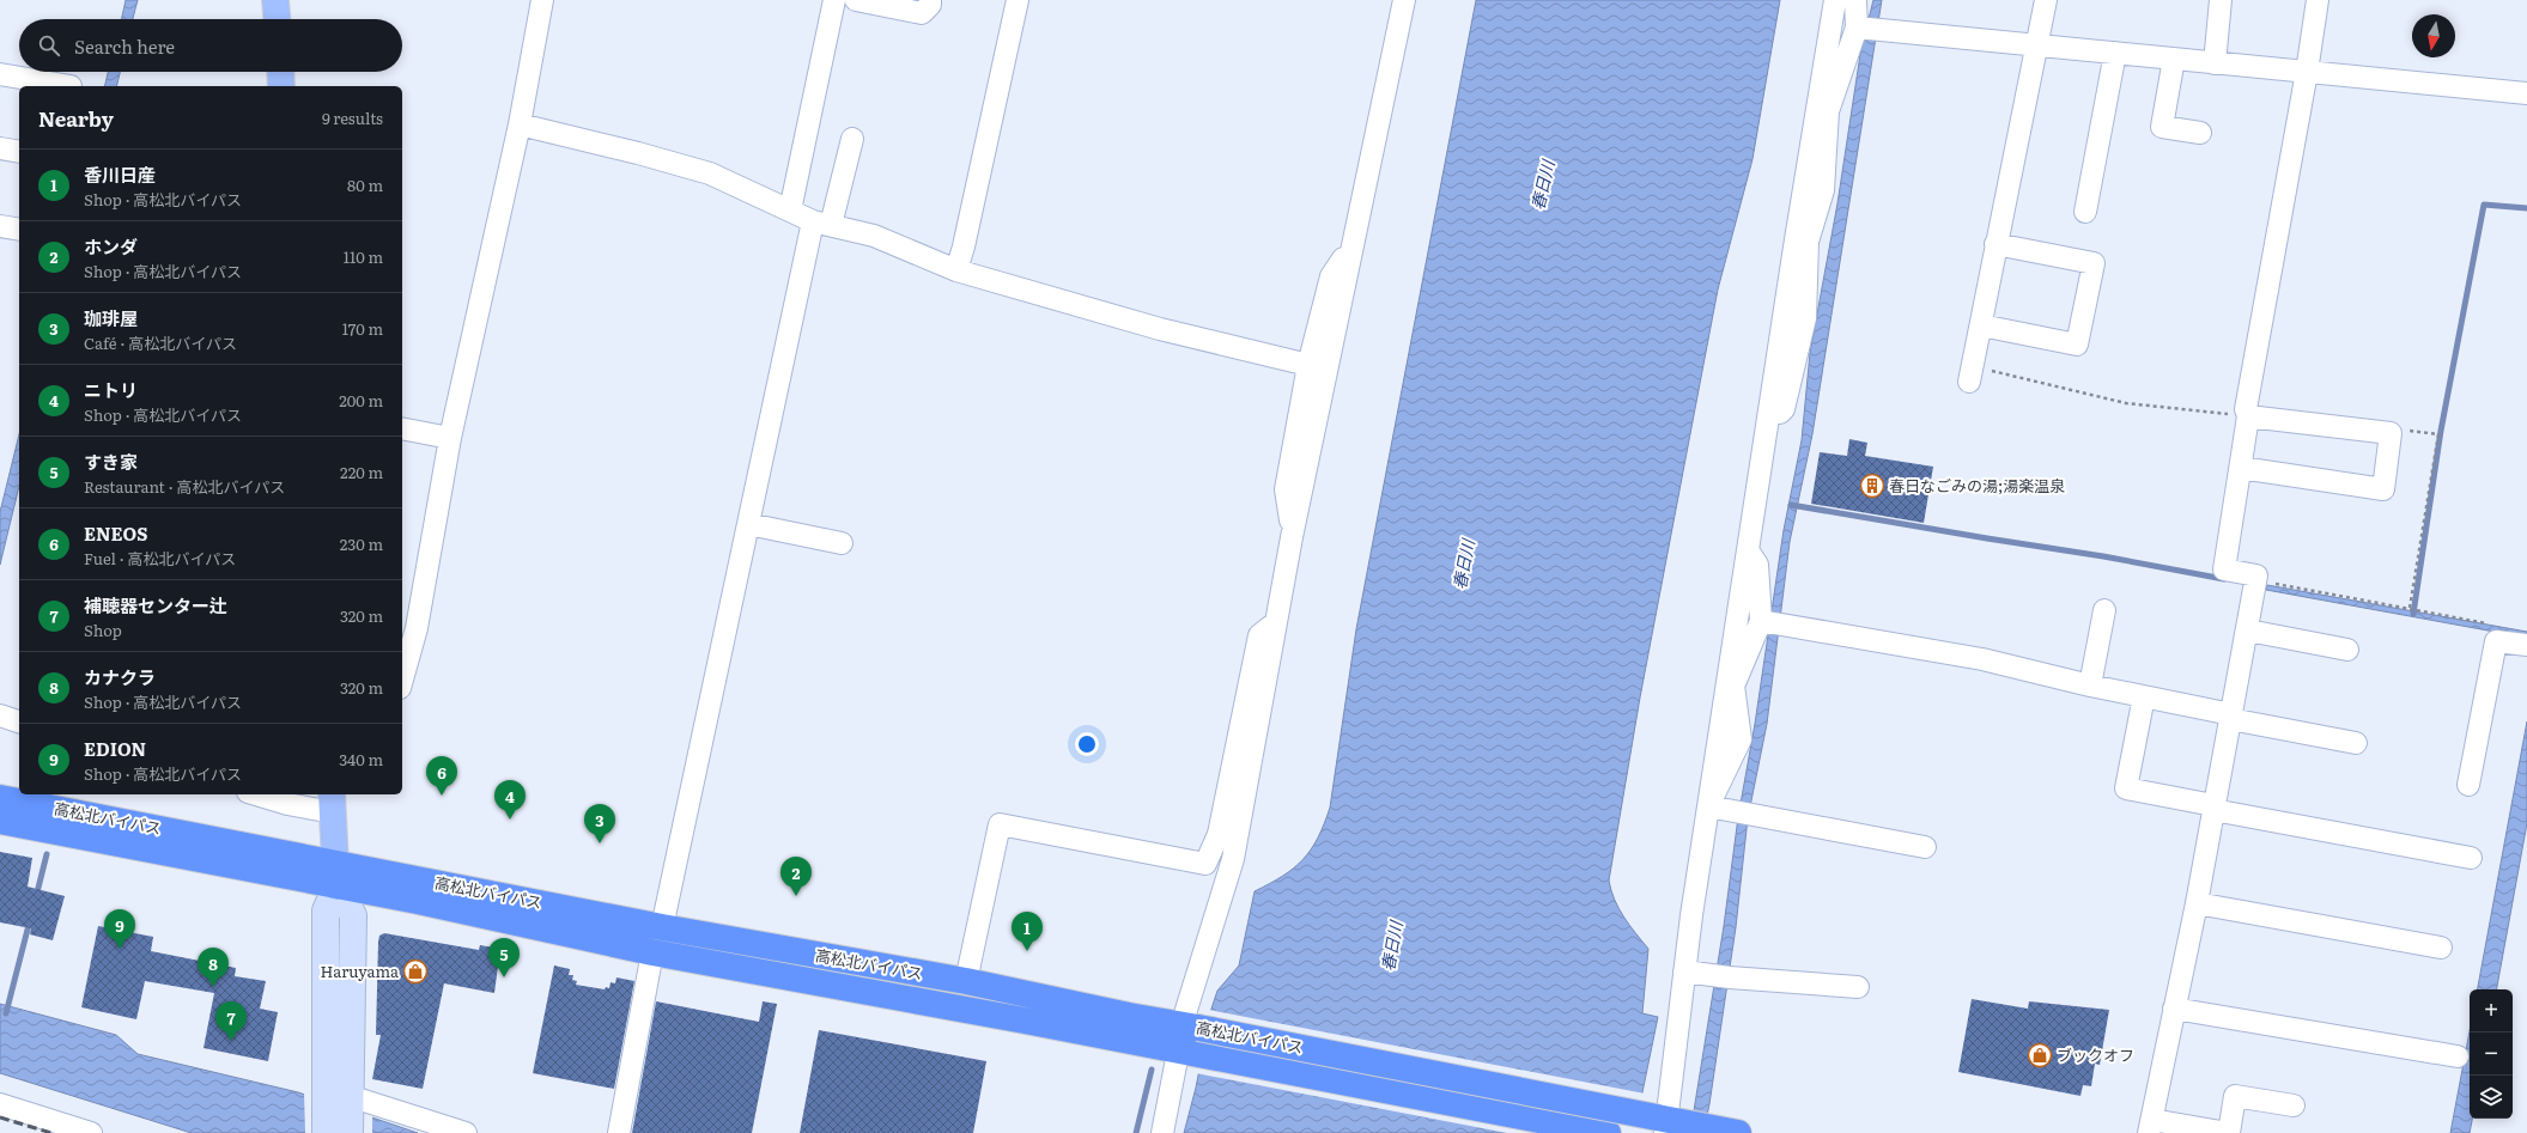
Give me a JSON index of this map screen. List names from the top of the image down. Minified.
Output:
{"streets":{"highway":["高松北バイパス"]},"water":["春日川"],"places":{"building":["春日なごみの湯;湯楽温泉"],"shop":["Haruyama","ブックオフ"]},"north":"bottom","page":{"search":"Search here","heading":["Nearby","9 results"],"list":[{"mark":"1","name":"香川日産","note":"Shop · 高松北バイパス","value":"80 m"},{"mark":"2","name":"ホンダ","note":"Shop · 高松北バイパス","value":"110 m"},{"mark":"3","name":"珈琲屋","note":"Café · 高松北バイパス","value":"170 m"},{"mark":"4","name":"ニトリ","note":"Shop · 高松北バイパス","value":"200 m"},{"mark":"5","name":"すき家","note":"Restaurant · 高松北バイパス","value":"220 m"},{"mark":"6","name":"ENEOS","note":"Fuel · 高松北バイパス","value":"230 m"},{"mark":"7","name":"補聴器センター辻","note":"Shop","value":"320 m"},{"mark":"8","name":"カナクラ","note":"Shop · 高松北バイパス","value":"320 m"},{"mark":"9","name":"EDION","note":"Shop · 高松北バイパス","value":"340 m"}],"pins":["6","4","3","2","9","1","5","8","7"],"map_buttons":["+","−"]}}
